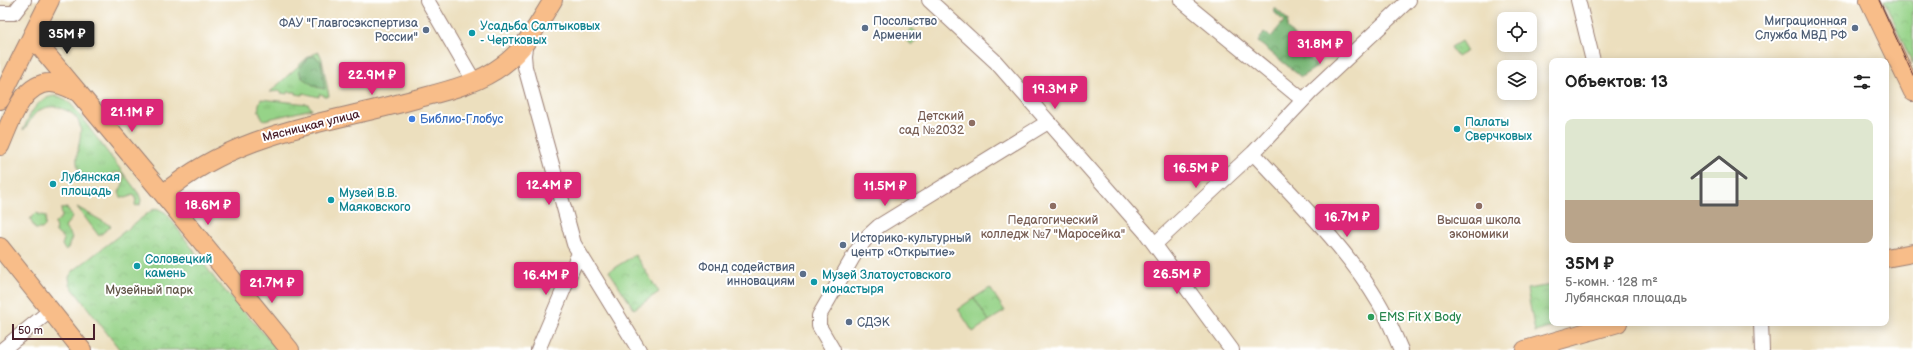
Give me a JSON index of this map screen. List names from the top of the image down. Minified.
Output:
{"streets":{"main road":["Мясницкая улица"]},"parks":["Музейный парк"],"places":["Посольство Армении","Миграционная Служба МВД РФ","ФАУ \"Главгосэкспертиза России\"","Усадьба Салтыковых - Чертковых","Библио-Глобус","Детский сад №2032","Палаты Сверчковых","Лубянская площадь","Музей В.В. Маяковского","Педагогический колледж №7 \"Маросейка\"","Высшая школа экономики","Историко-культурный центр «Открытие»","Соловецкий камень","Фонд содействия инновациям","Музей Златоустовского монастыря","EMS Fit X Body","СДЭК"],"scale_bar":"50 m","page":{"price":["35M ₽","31.8M ₽","22.9M ₽","19.3M ₽","21.1M ₽","16.5M ₽","12.4M ₽","11.5M ₽","18.6M ₽","16.7M ₽","26.5M ₽","16.4M ₽","21.7M ₽"],"heading":"Объектов: 13","list":[{"name":"35M ₽","note":"5-комн. · 128 m² · Лубянская площадь"}],"scale":"50 m"}}
